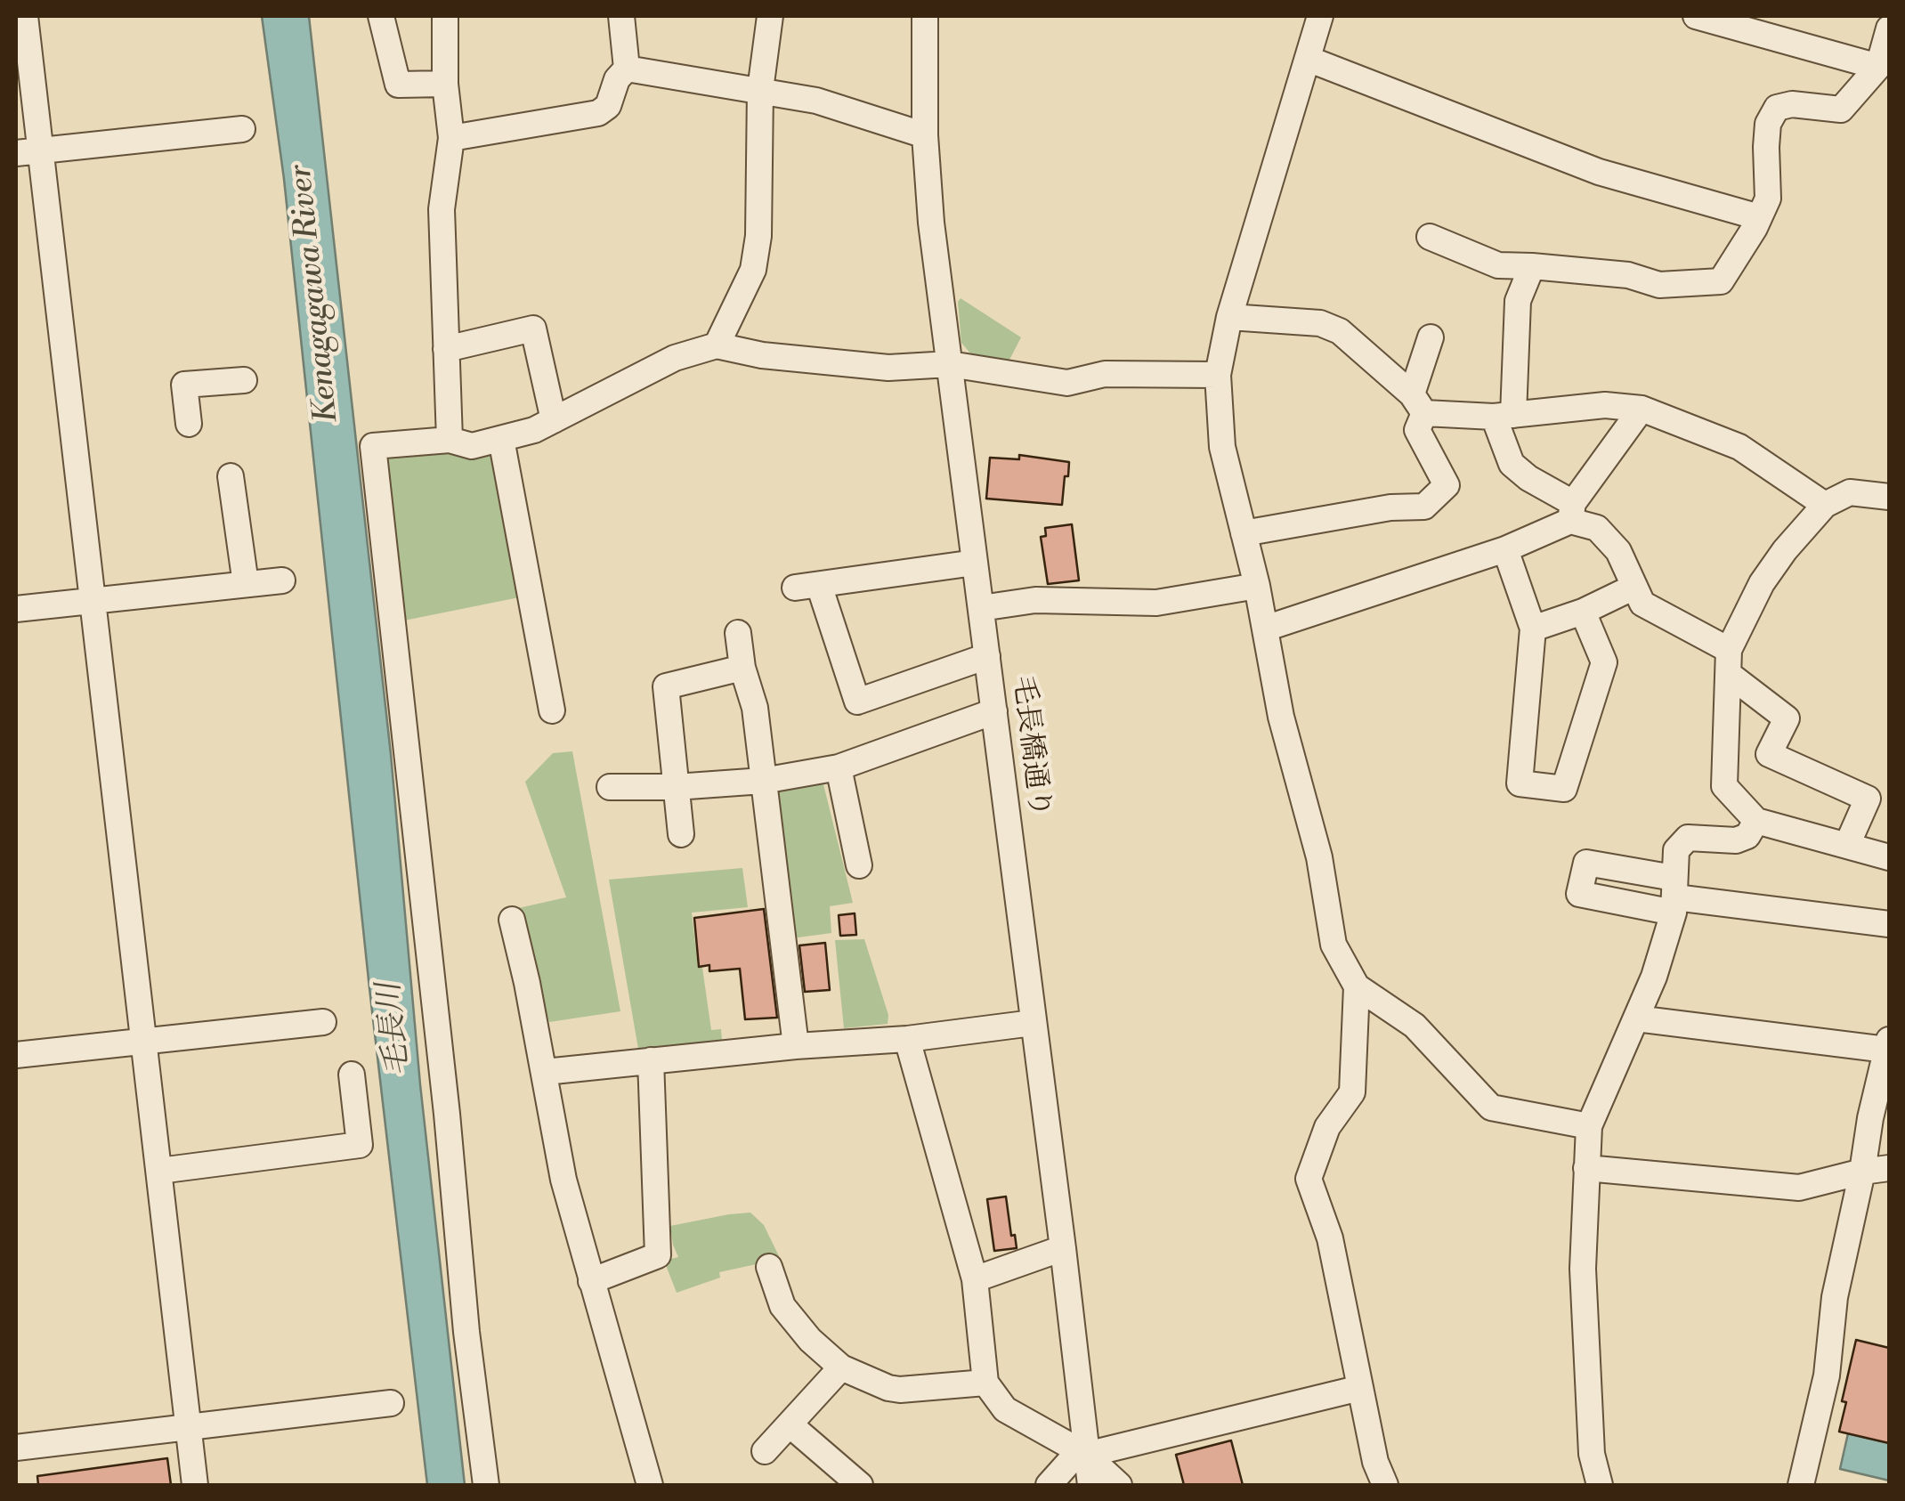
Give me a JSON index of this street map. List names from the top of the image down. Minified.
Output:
{"streets":{"street":["毛長橋通り"]},"water":["Kenagagawa River","毛長川"]}
